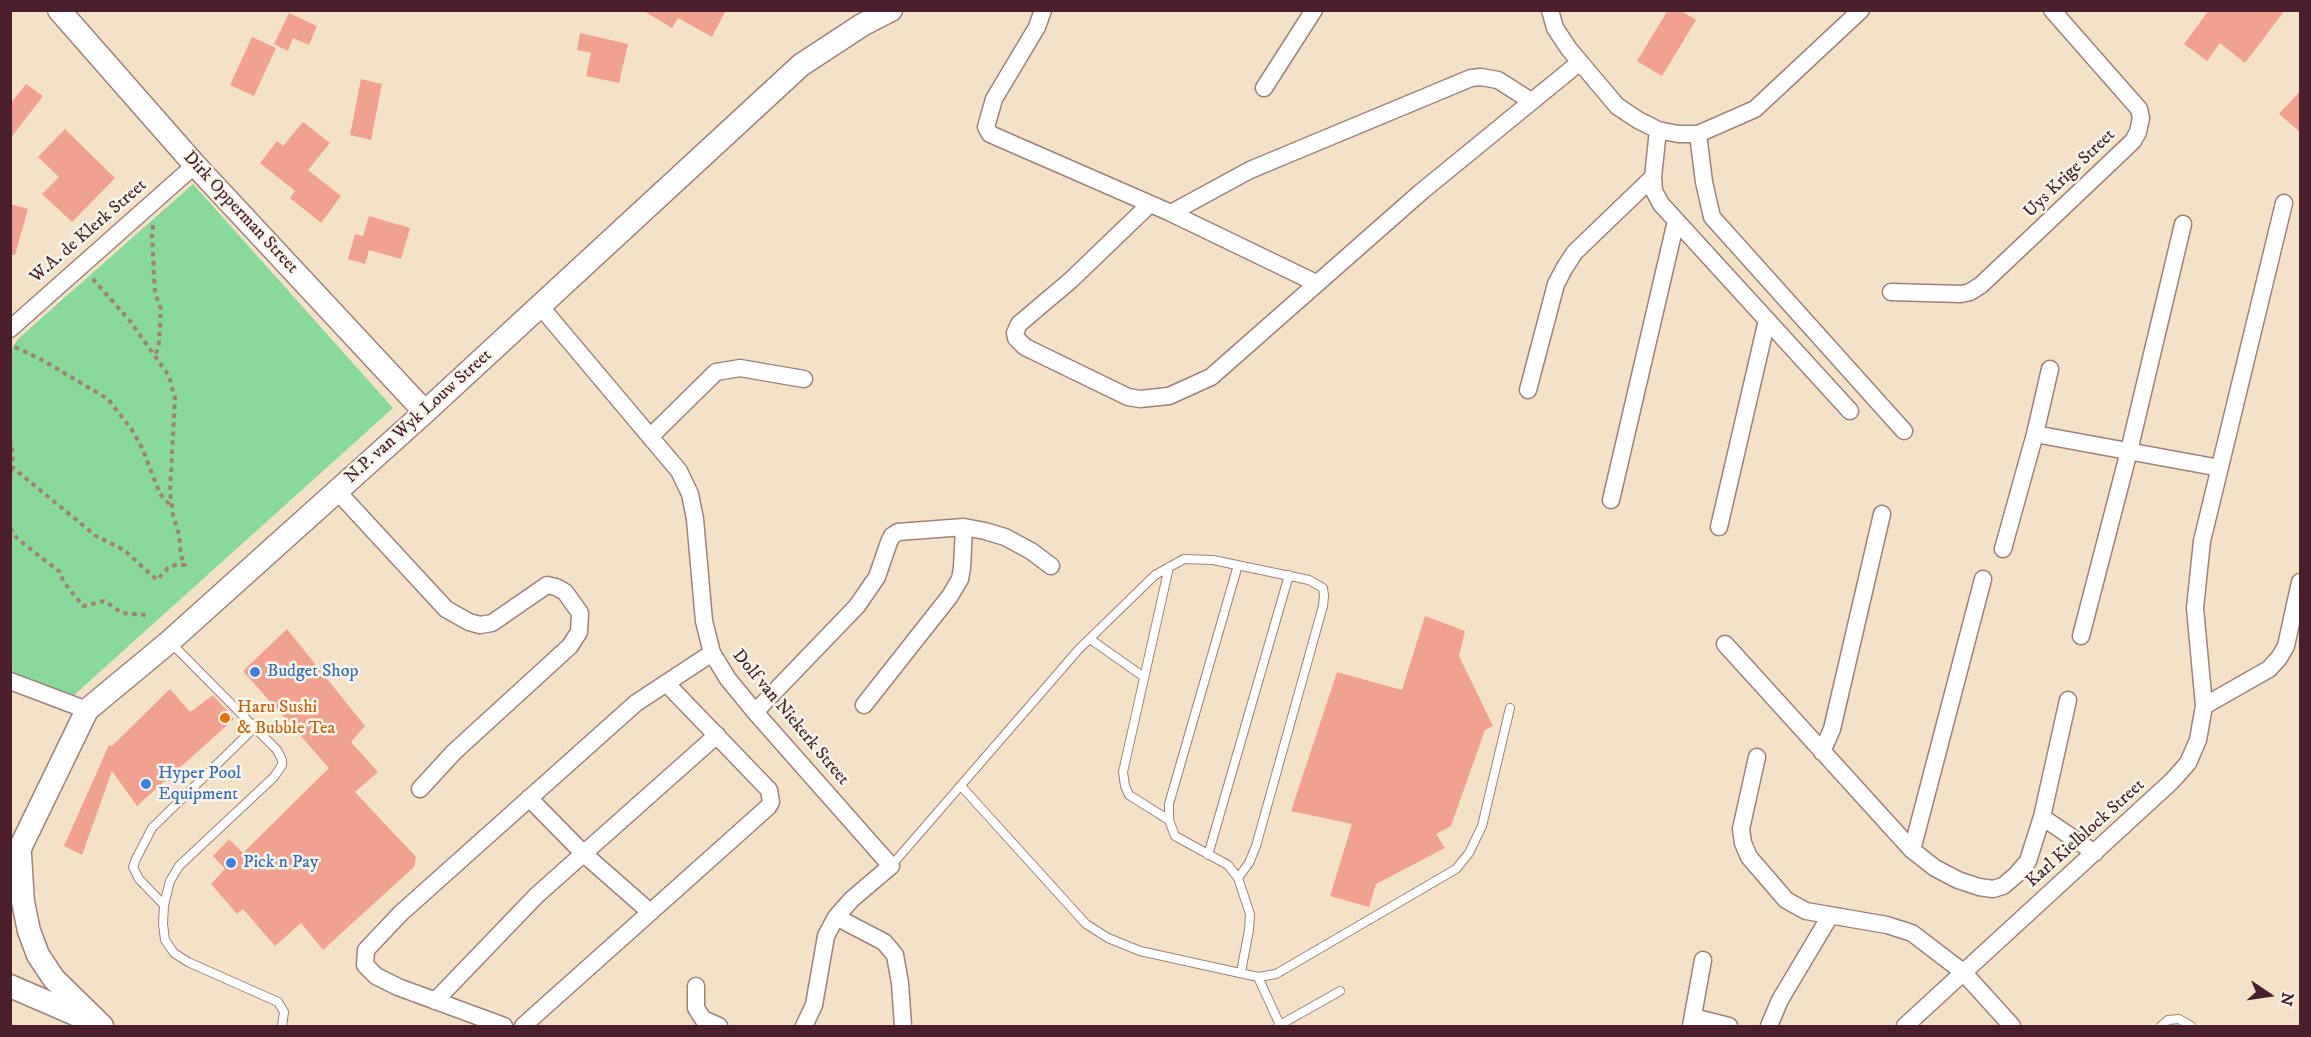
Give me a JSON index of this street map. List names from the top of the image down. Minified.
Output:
{"streets":{"street":["Uys Krige Street","Dirk Opperman Street","W.A. de Klerk Street","N.P. van Wyk Louw Street","Dolf van Niekerk Street","Karl Kielblock Street"]},"crossings":[["Dirk Opperman Street","W.A. de Klerk Street"],["Dirk Opperman Street","N.P. van Wyk Louw Street"],["N.P. van Wyk Louw Street","Dolf van Niekerk Street"]],"places":["Budget Shop","Haru Sushi & Bubble Tea","Hyper Pool Equipment","Pick n Pay"],"north":"right"}
